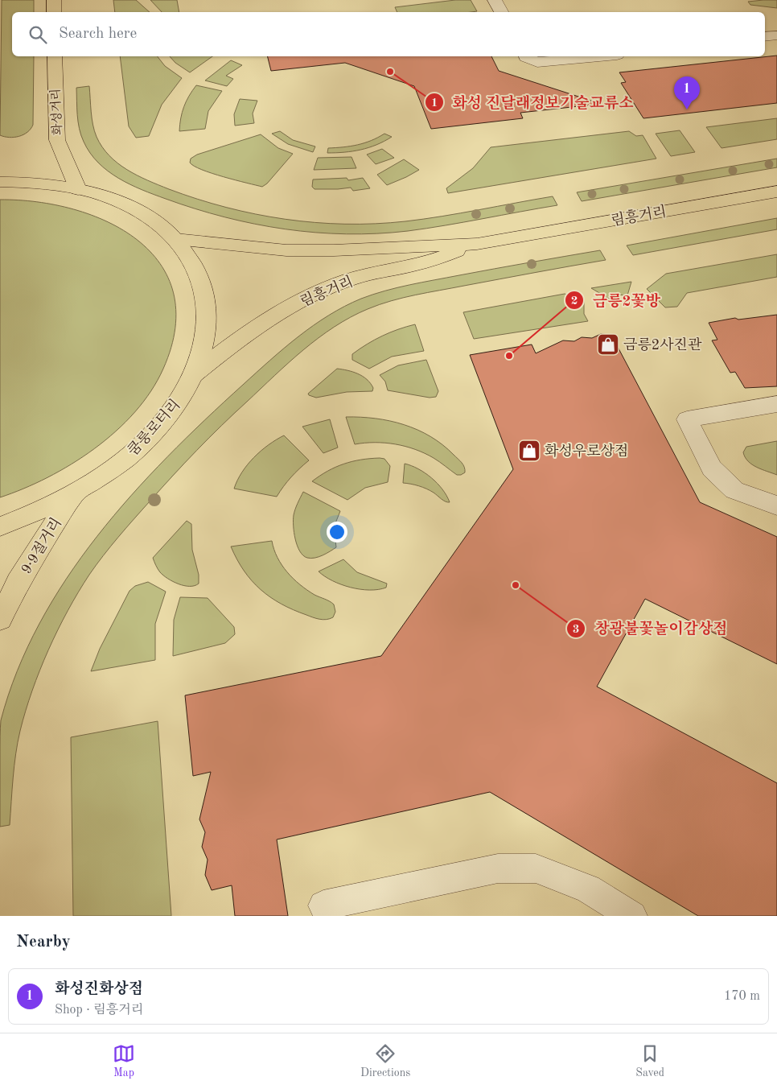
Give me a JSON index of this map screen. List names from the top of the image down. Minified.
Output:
{"streets":{"main road":["화성거리","림흥거리","쿰룽로터리","9·9절거리"]},"crossings":[["화성거리","쿰룽로터리"],["림흥거리","쿰룽로터리"],["쿰룽로터리","9·9절거리"]],"places":{"other":["화성 진달래정보기술교류소","금릉2꽃방","창광불꽃놀이감상점"],"shop":["금릉2사진관","화성우로상점"]},"page":{"search":"Search here","pins":"1","heading":"Nearby","list":[{"mark":"1","name":"화성진화상점","note":"Shop · 림흥거리","value":"170 m"}],"nav":["Map","Directions","Saved"]}}
